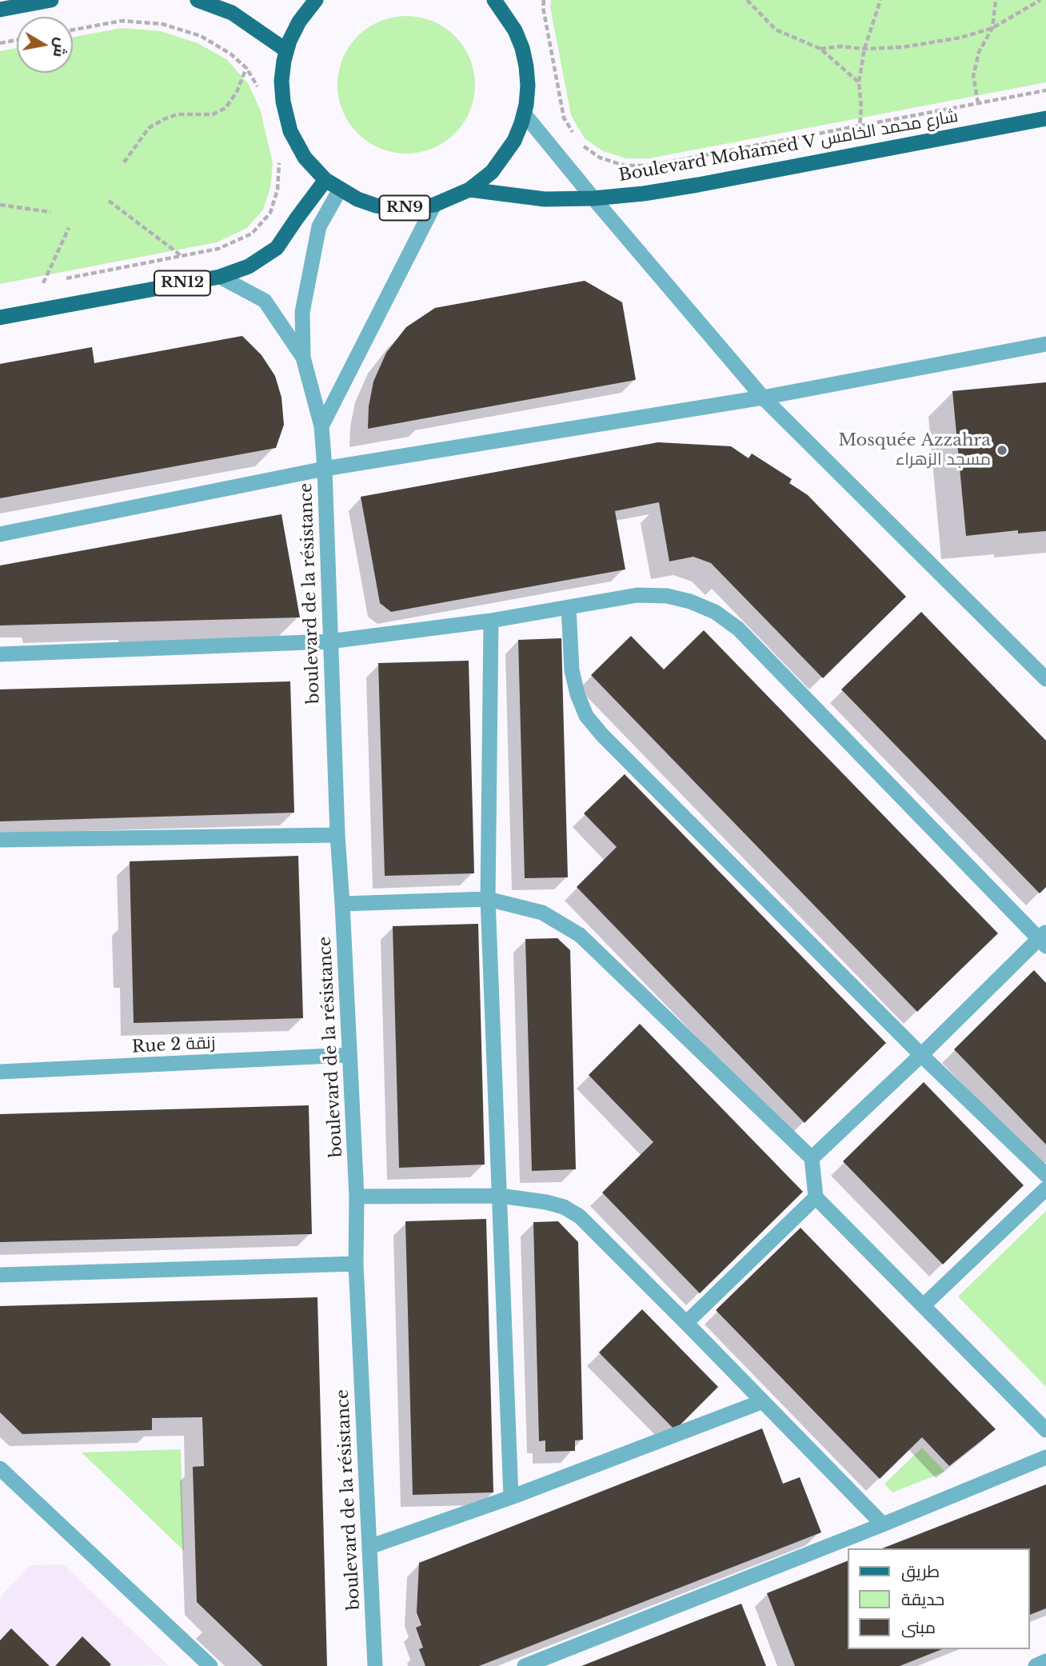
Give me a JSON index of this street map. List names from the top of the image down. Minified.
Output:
{"streets":{"main road":["Boulevard Mohamed V شارع محمد الخامس","RN9","RN12"],"street":["boulevard de la résistance","Rue 2 زنقة"]},"crossings":[["Boulevard Mohamed V شارع محمد الخامس","RN9"],["RN9","RN12"],["boulevard de la résistance","Rue 2 زنقة"]],"places":["Mosquée Azzahra مسجد الزهراء"],"legend":["طريق","حديقة","مبنى"],"north":"right"}
